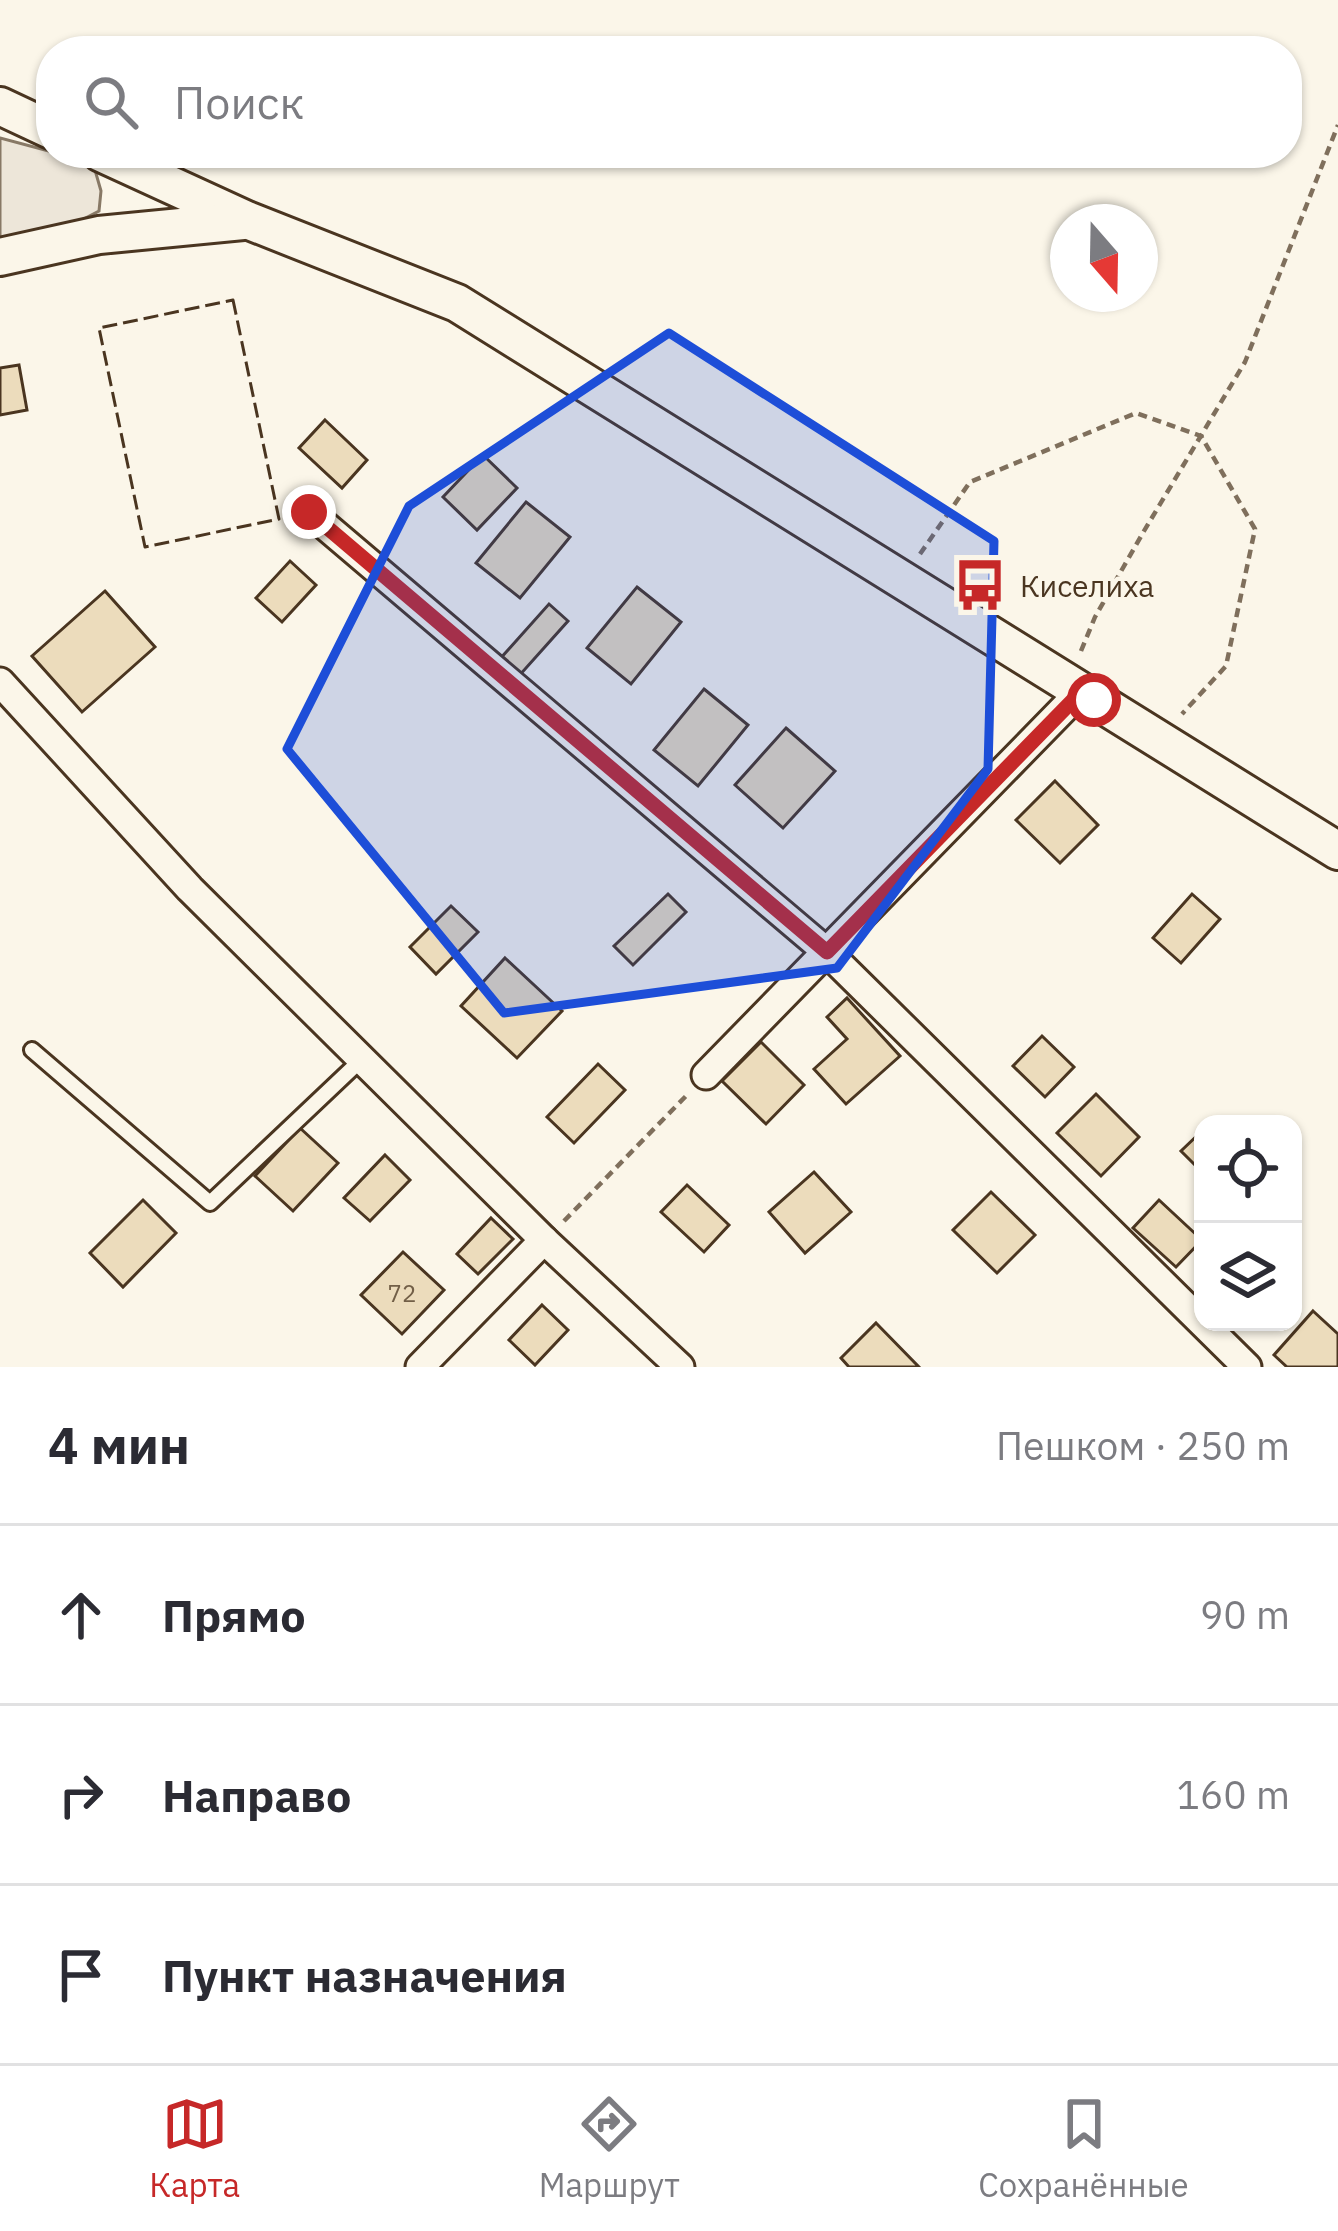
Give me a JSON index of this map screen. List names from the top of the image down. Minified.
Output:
{"places":{"bus stop":["Киселиха"]},"house_numbers":["72"],"north":"bottom","page":{"search":"Поиск","heading":["4 мин","Пешком · 250 m"],"list":[["Прямо","90 m"],["Направо","160 m"],"Пункт назначения"],"nav":["Карта","Маршрут","Сохранённые"]}}
